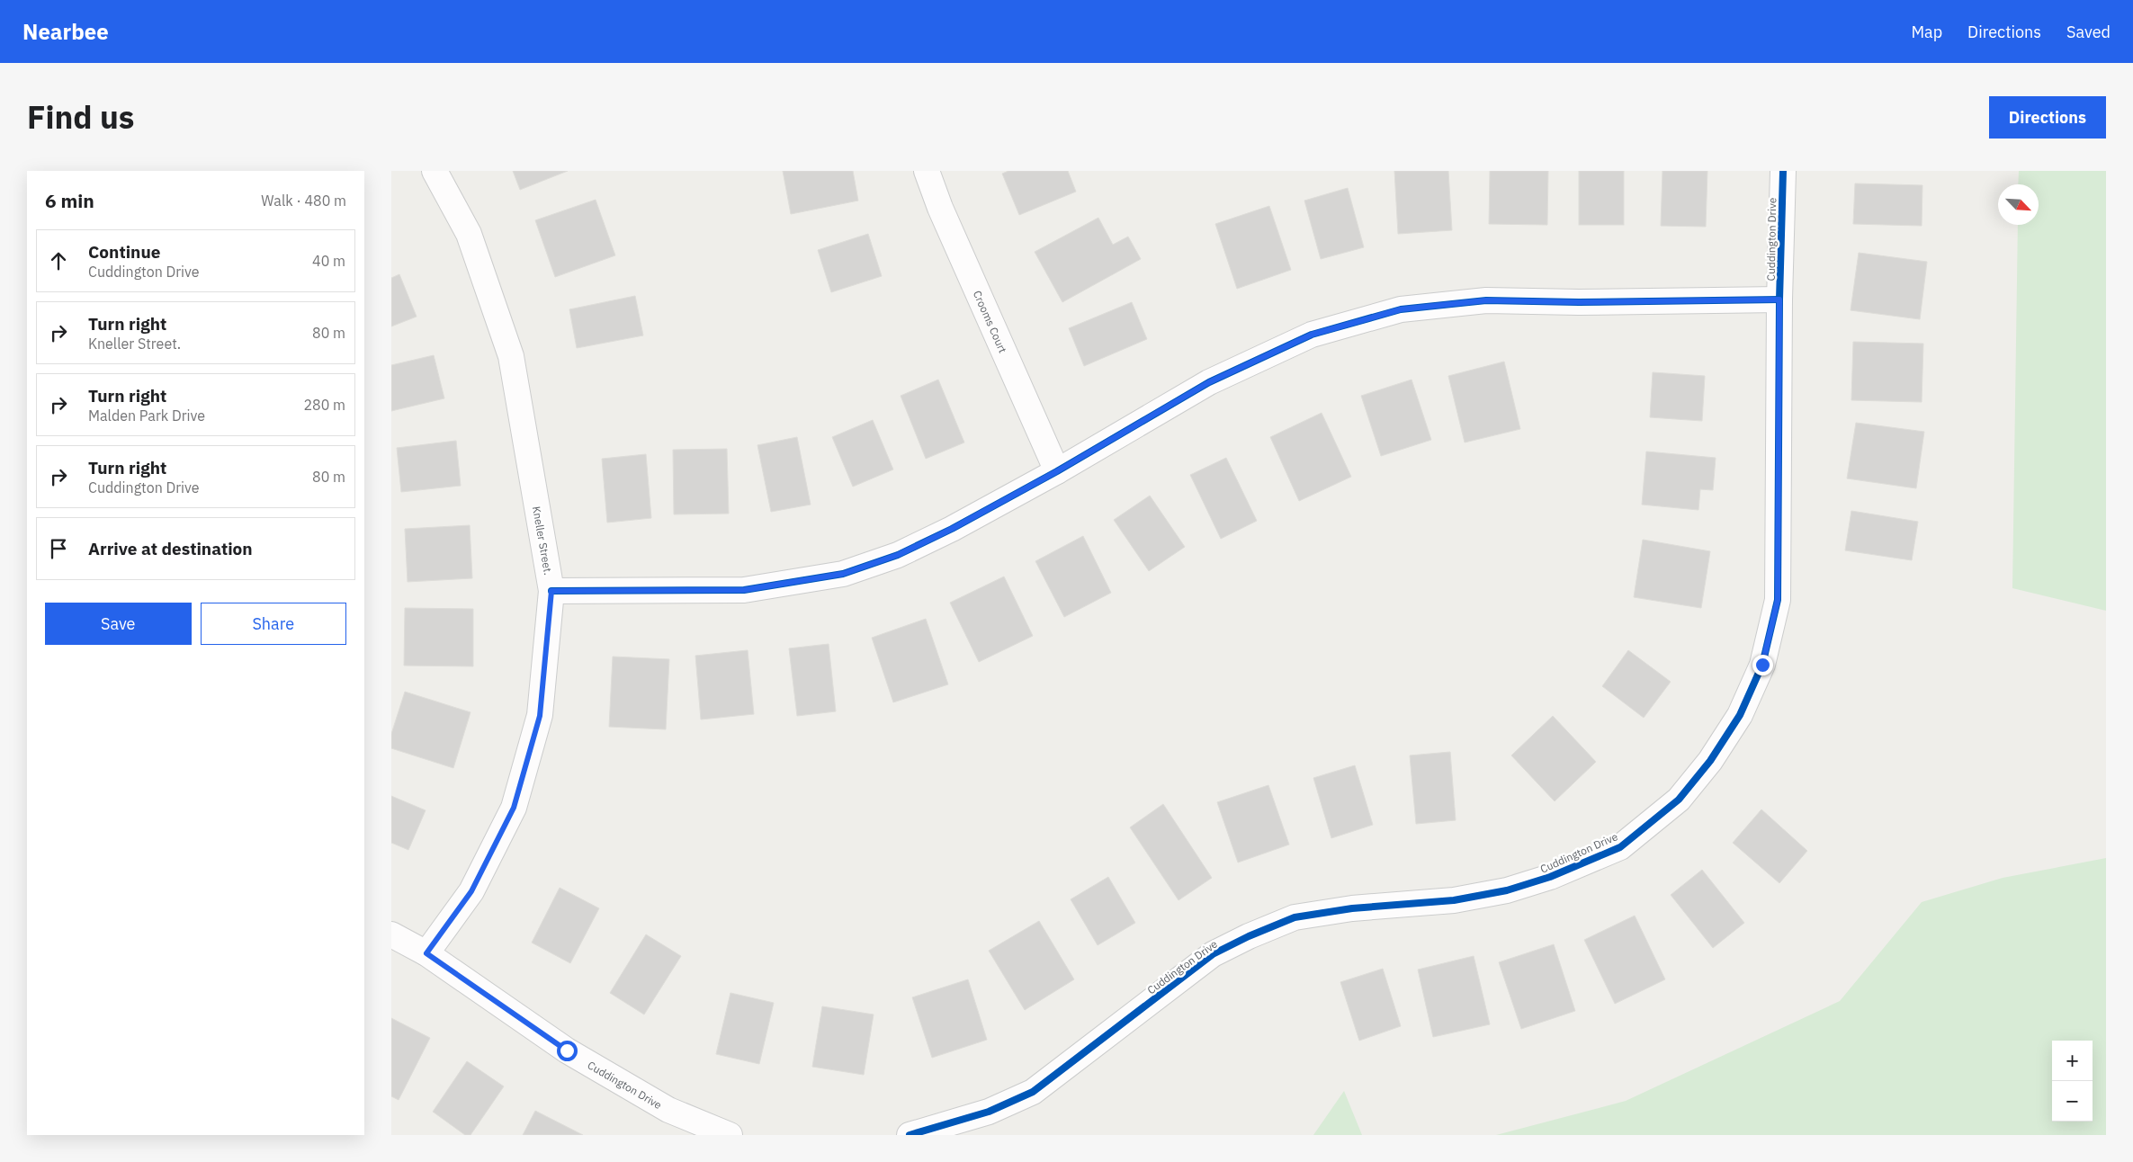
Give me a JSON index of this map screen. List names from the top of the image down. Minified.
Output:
{"streets":{"street":["Cuddington Drive","Crooms Court","Kneller Street."]},"crossings":[["Cuddington Drive","Kneller Street."]],"north":"bottom right","page":{"header":"Nearbee","nav":["Map","Directions","Saved"],"title":"Find us","buttons":["Directions",["Save","Share"]],"heading":["6 min","Walk · 480 m"],"list":[["Continue","Cuddington Drive","40 m"],["Turn right","Kneller Street.","80 m"],["Turn right","Malden Park Drive","280 m"],["Turn right","Cuddington Drive","80 m"],"Arrive at destination"],"map_buttons":["+","−"]}}
